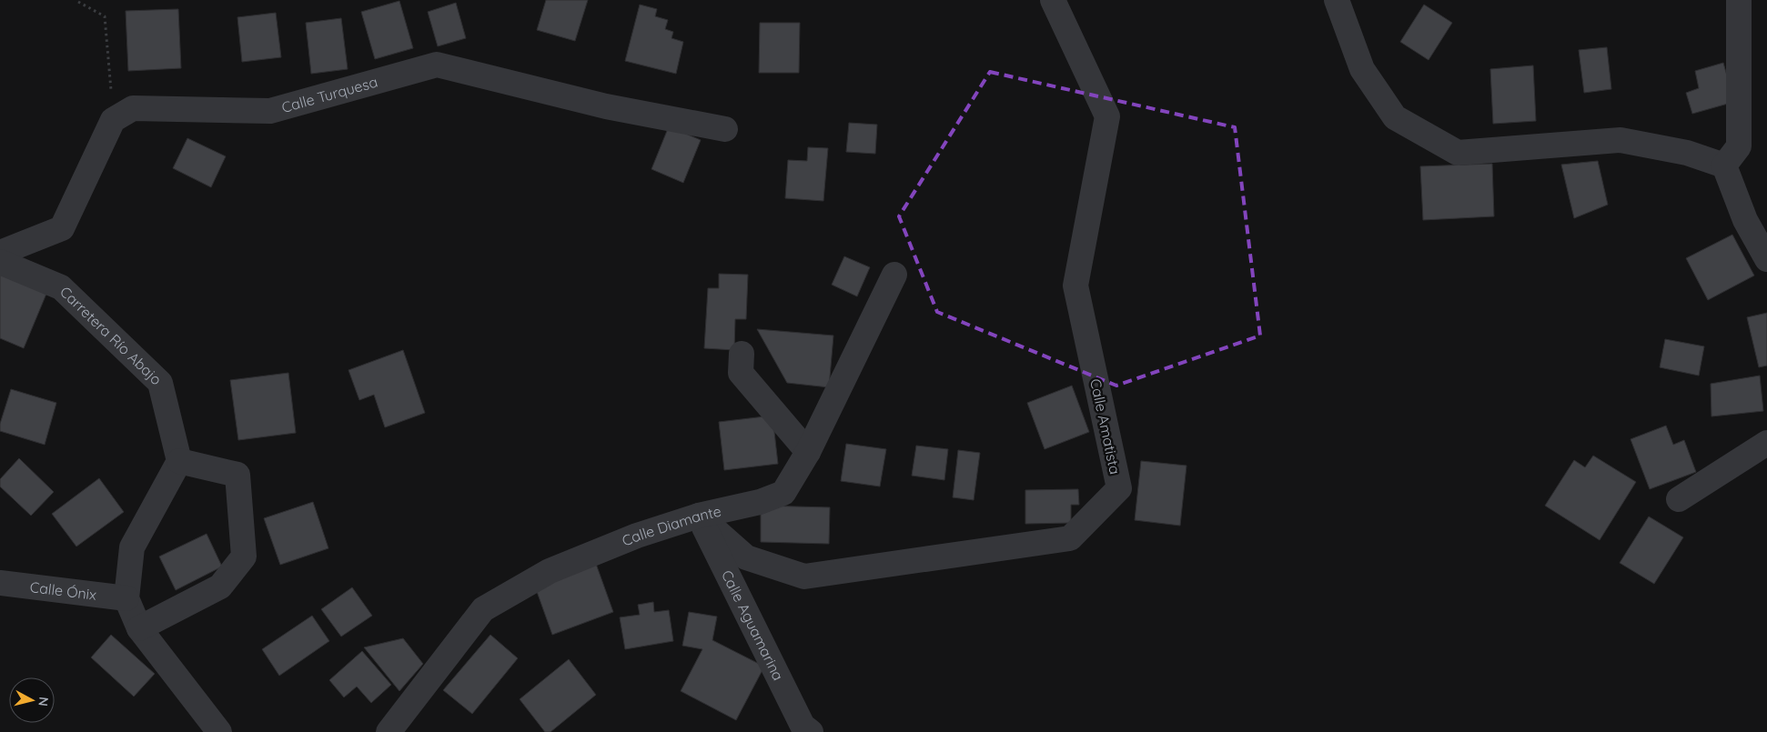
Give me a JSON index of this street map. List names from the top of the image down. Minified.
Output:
{"streets":{"street":["Calle Turquesa","Carretera Río Abajo","Calle Amatista","Calle Diamante","Calle Ónix","Calle Aguamarina"]},"crossings":[["Calle Amatista","Calle Diamante"],["Calle Amatista","Calle Aguamarina"],["Calle Diamante","Calle Aguamarina"]],"north":"right"}
